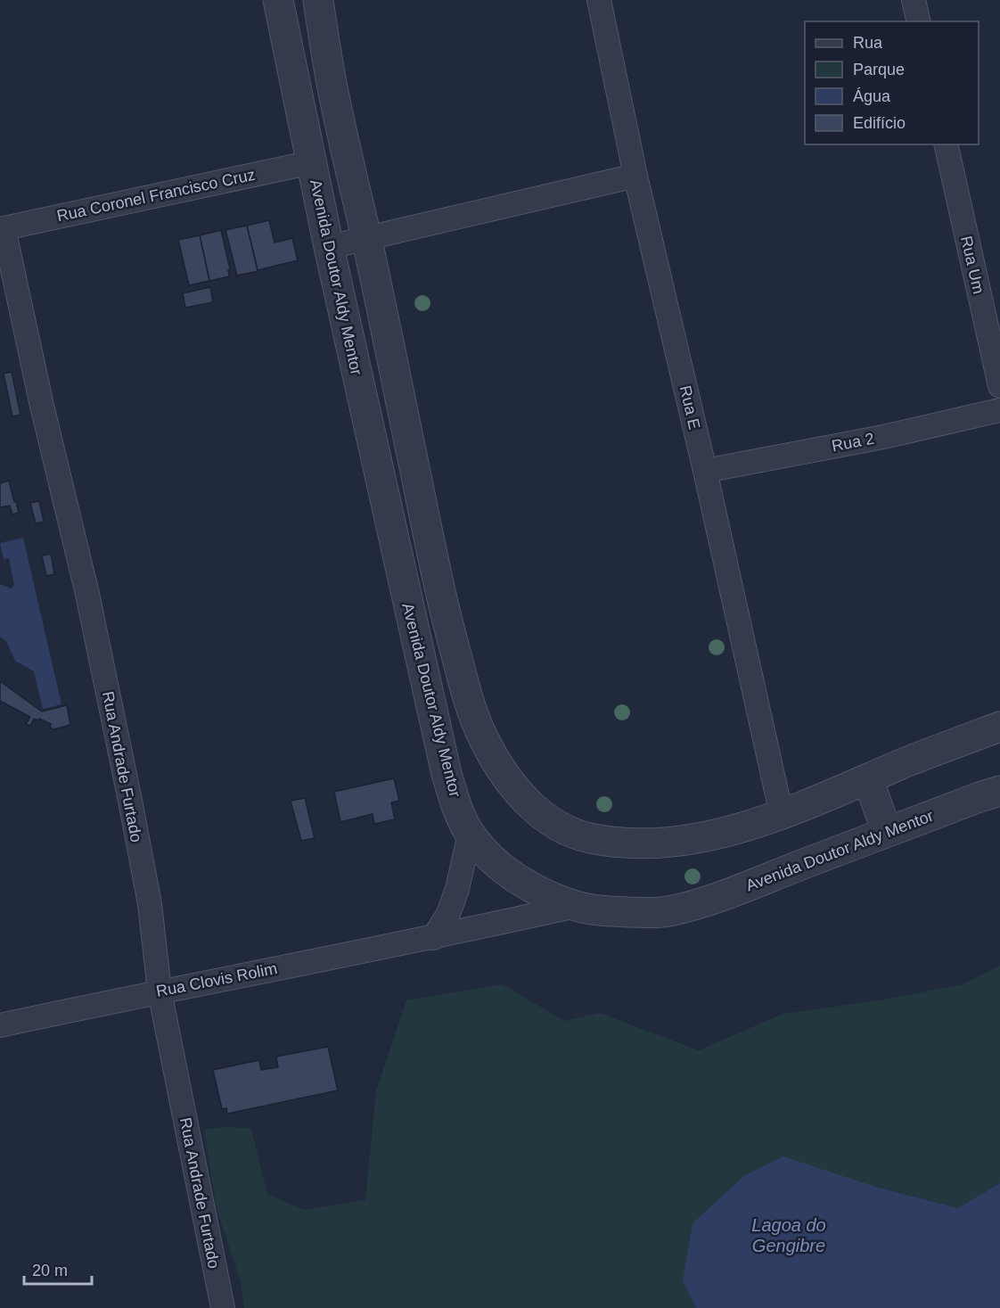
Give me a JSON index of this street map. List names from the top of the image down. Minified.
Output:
{"streets":{"street":["Rua Coronel Francisco Cruz","Rua Um","Avenida Doutor Aldy Mentor","Rua E","Rua 2","Rua Andrade Furtado","Rua Clovis Rolim"]},"crossings":[["Rua Coronel Francisco Cruz","Avenida Doutor Aldy Mentor"],["Rua Coronel Francisco Cruz","Rua Andrade Furtado"],["Avenida Doutor Aldy Mentor","Rua Clovis Rolim"],["Rua E","Rua 2"],["Rua Andrade Furtado","Rua Clovis Rolim"]],"water":["Lagoa do Gengibre"],"legend":["Rua","Parque","Água","Edifício"],"scale_bar":"20 m"}
